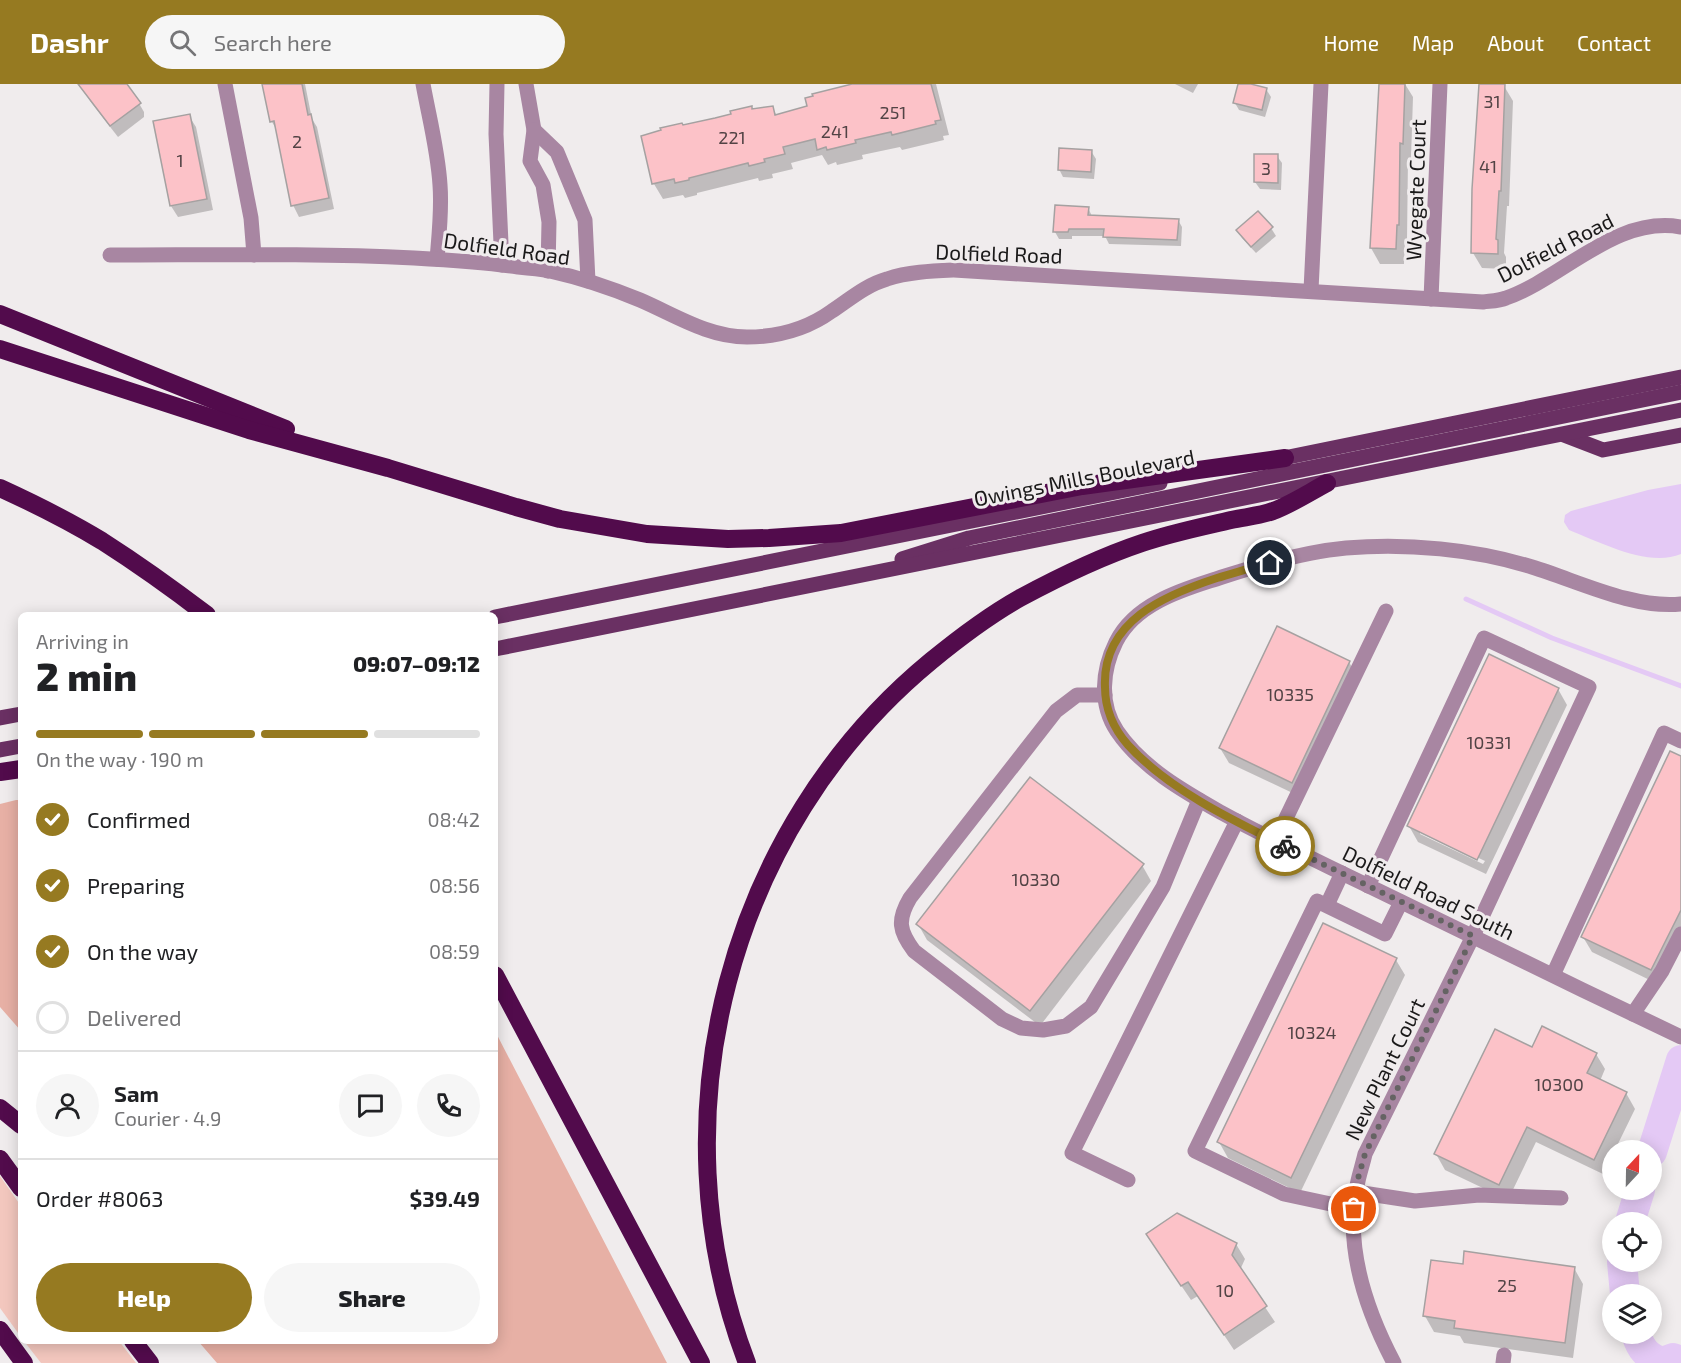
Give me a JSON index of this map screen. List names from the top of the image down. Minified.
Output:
{"streets":{"main road":["Owings Mills Boulevard"],"street":["Wyegate Court","Dolfield Road","Dolfield Road South","New Plant Court"]},"crossings":[["Wyegate Court","Dolfield Road"],["Dolfield Road South","New Plant Court"]],"house_numbers":["31","251","241","221","2","1","41","3","10335","10331","10330","10324","10300","25","10"],"north":"top","page":{"header":"Dashr","search":"Search here","nav":["Home","Map","About","Contact"],"heading":["2 min","Arriving in","09:07–09:12"],"panel":["Sam","Courier · 4.9","Order #8063","$39.49"],"bar":"On the way · 190 m","list":[["Confirmed","08:42"],["Preparing","08:56"],["On the way","08:59"],"Delivered"],"buttons":["Help","Share"]}}
